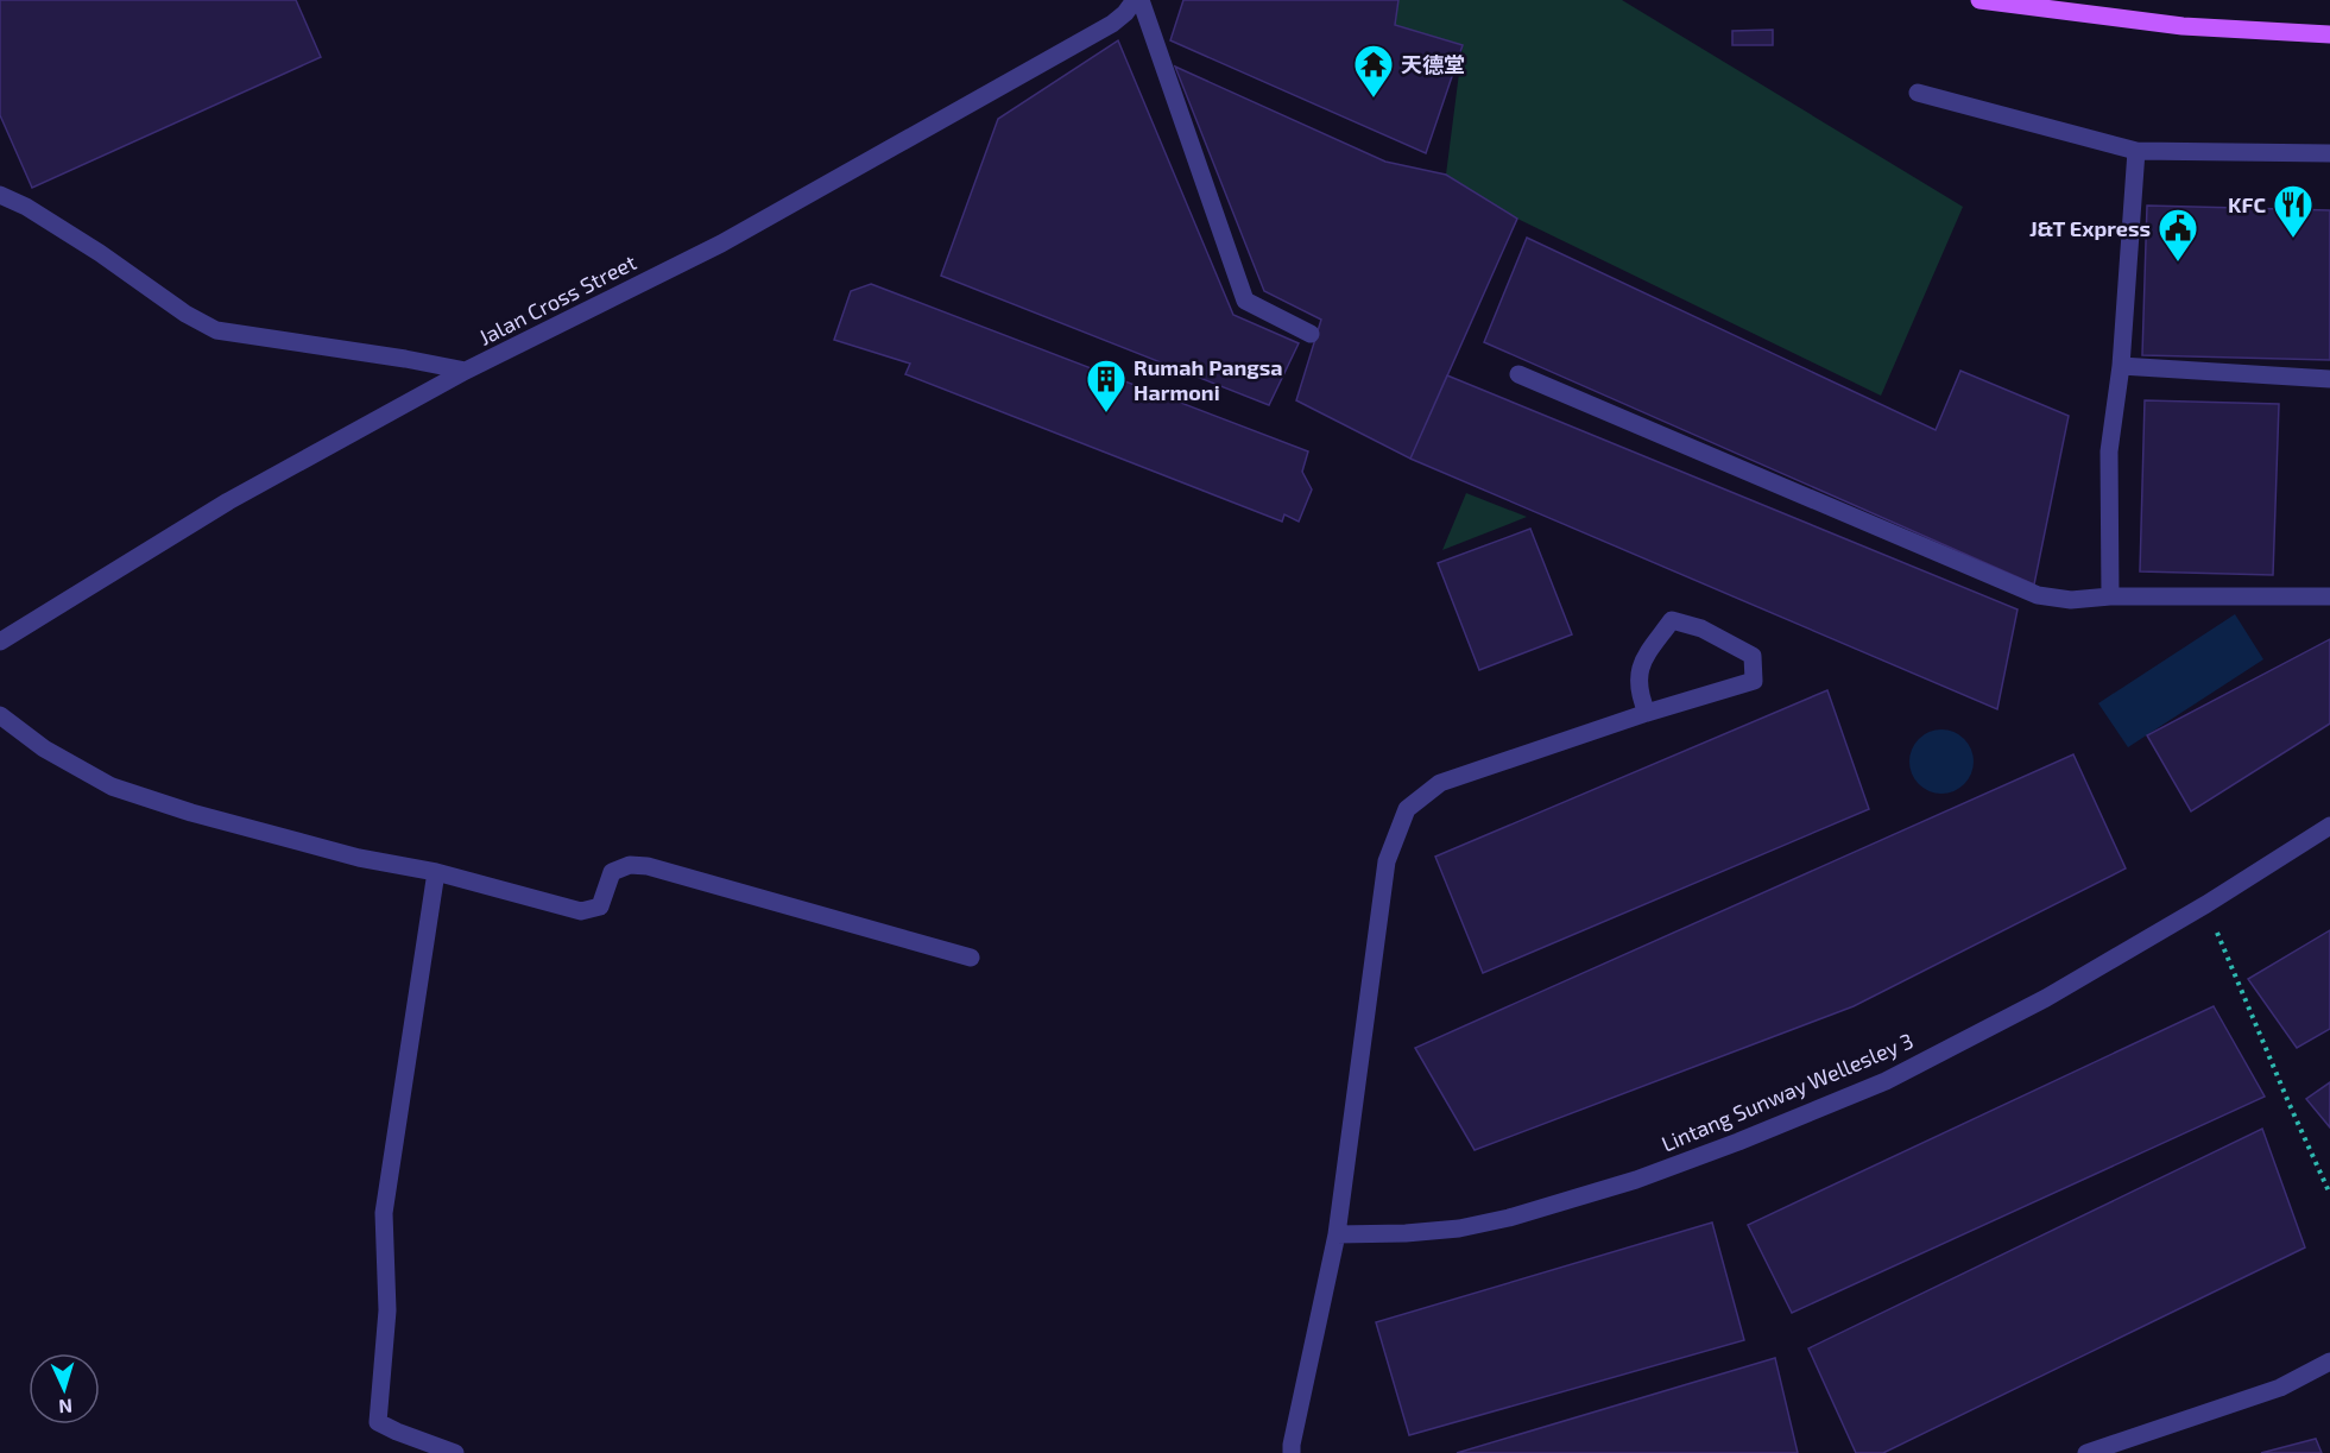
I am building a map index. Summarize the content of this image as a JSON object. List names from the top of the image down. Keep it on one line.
{"streets":{"street":["Jalan Cross Street","Lintang Sunway Wellesley 3"]},"places":{"temple":["天德堂"],"restaurant":["KFC"],"public building":["J&T Express"],"building":["Rumah Pangsa Harmoni"]},"north":"bottom"}
